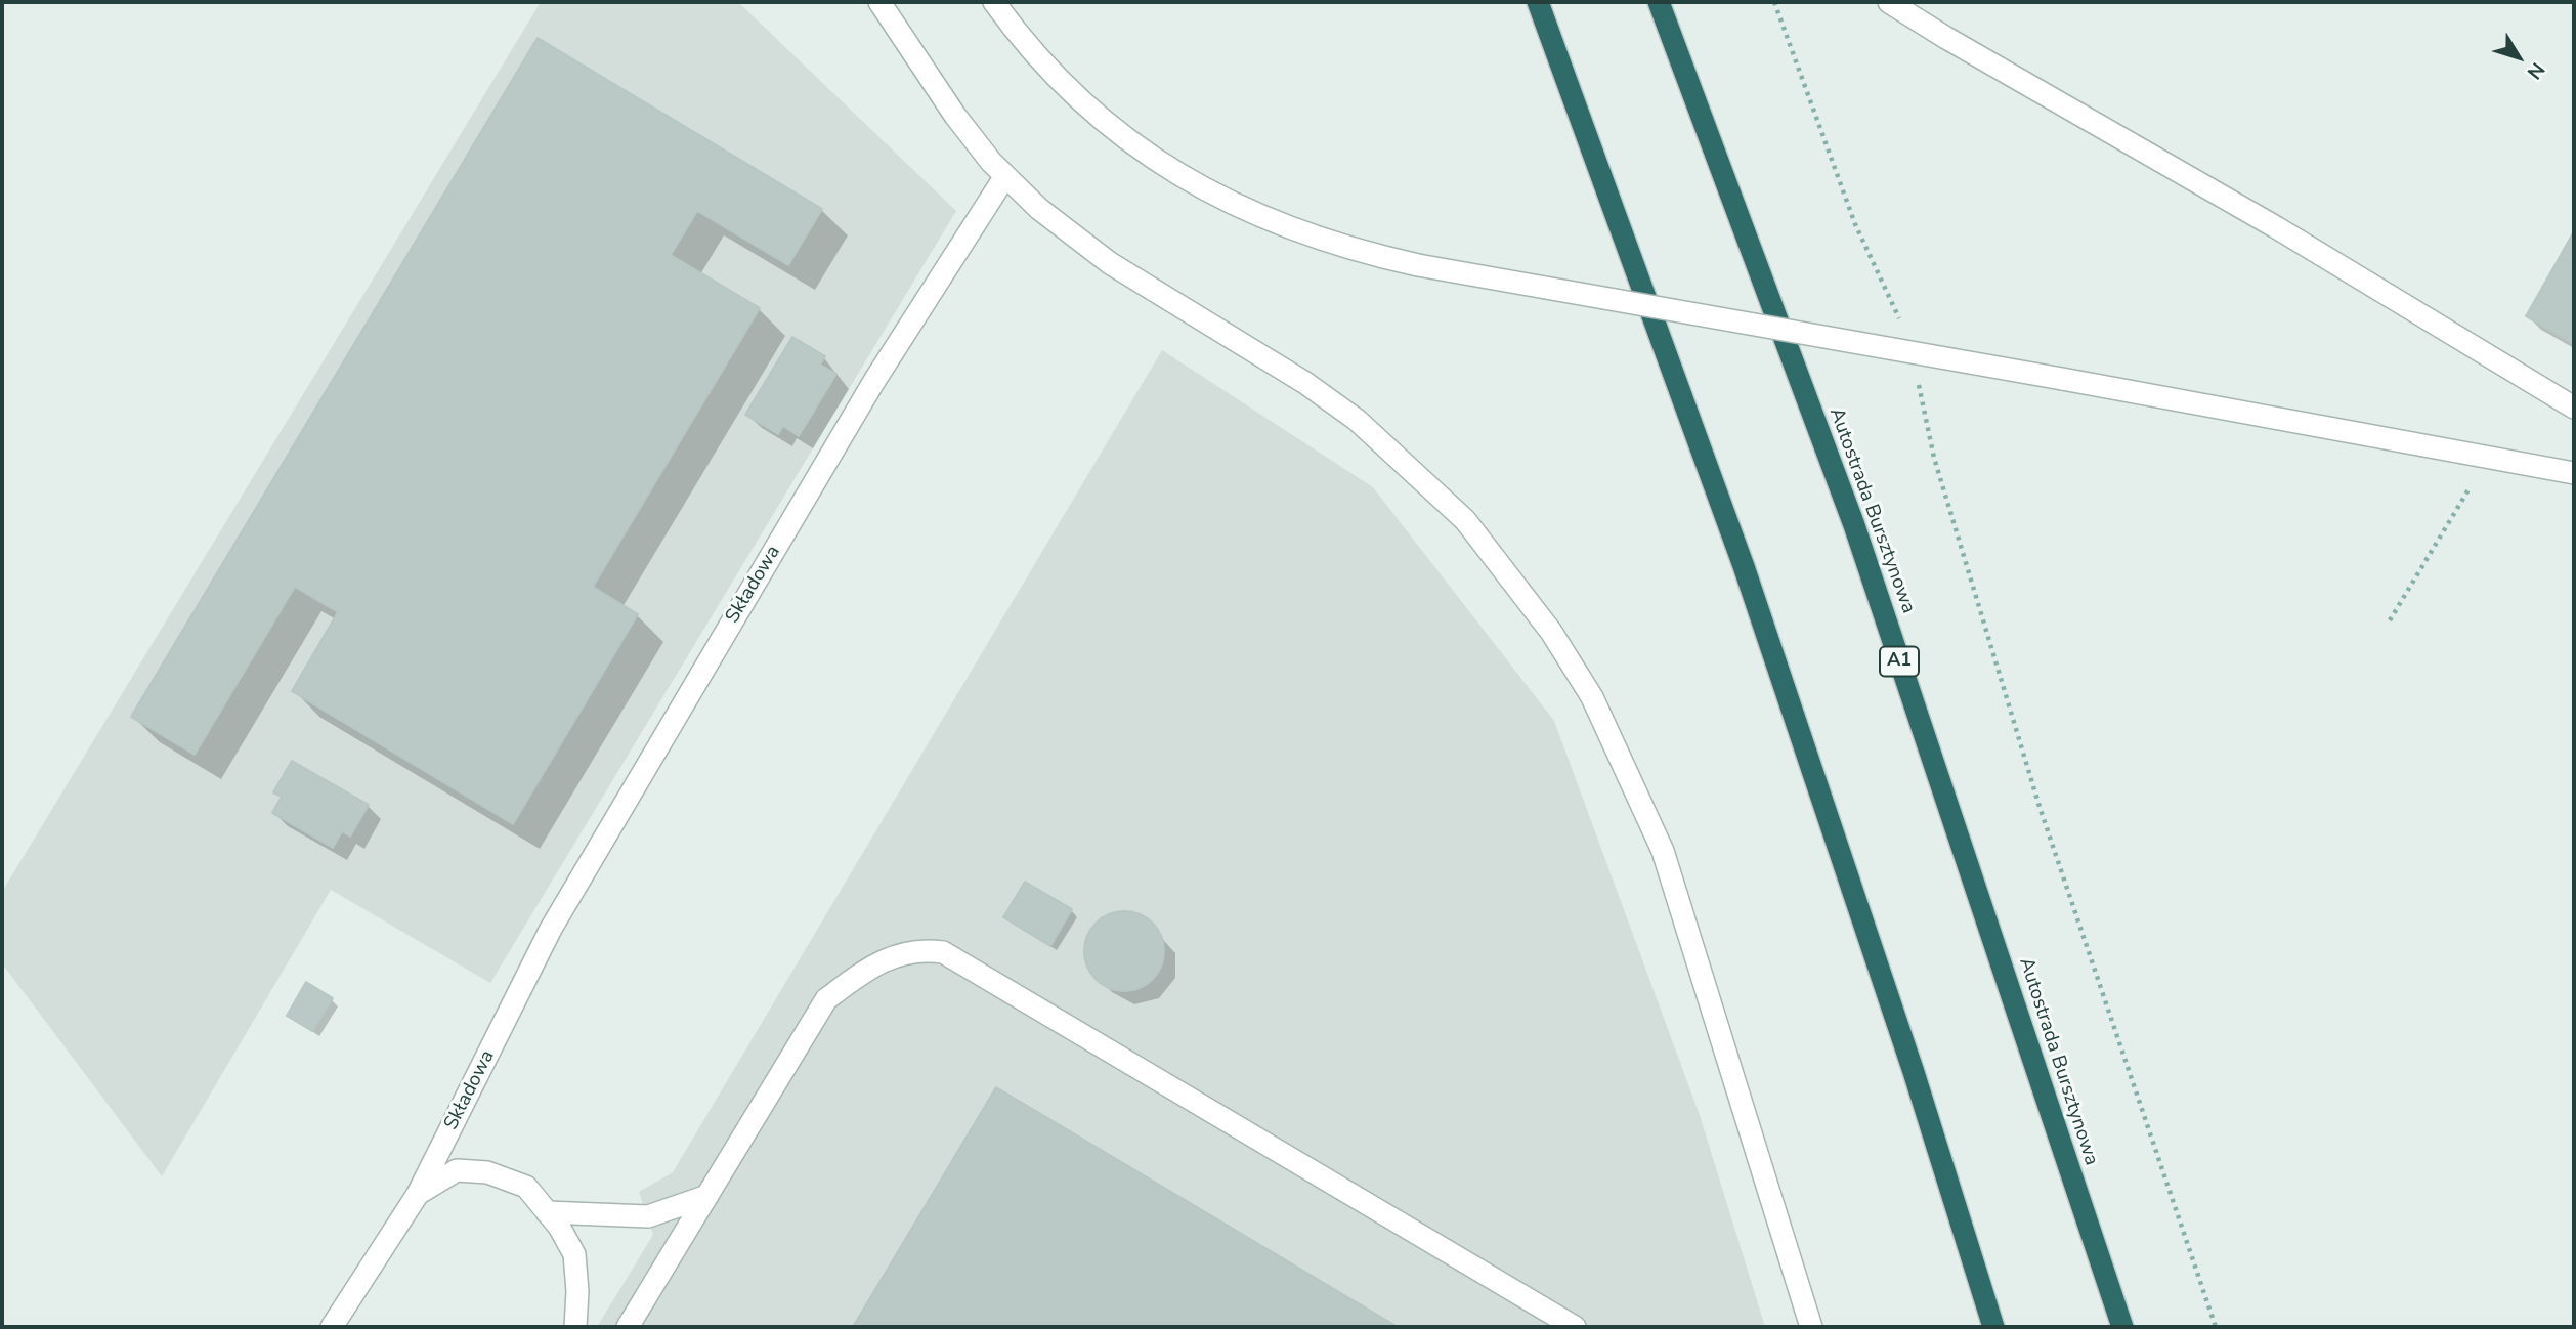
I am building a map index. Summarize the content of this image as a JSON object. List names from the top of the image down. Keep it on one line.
{"streets":{"highway":["Autostrada Bursztynowa","A1"],"street":["Składowa"]},"north":"bottom right"}
